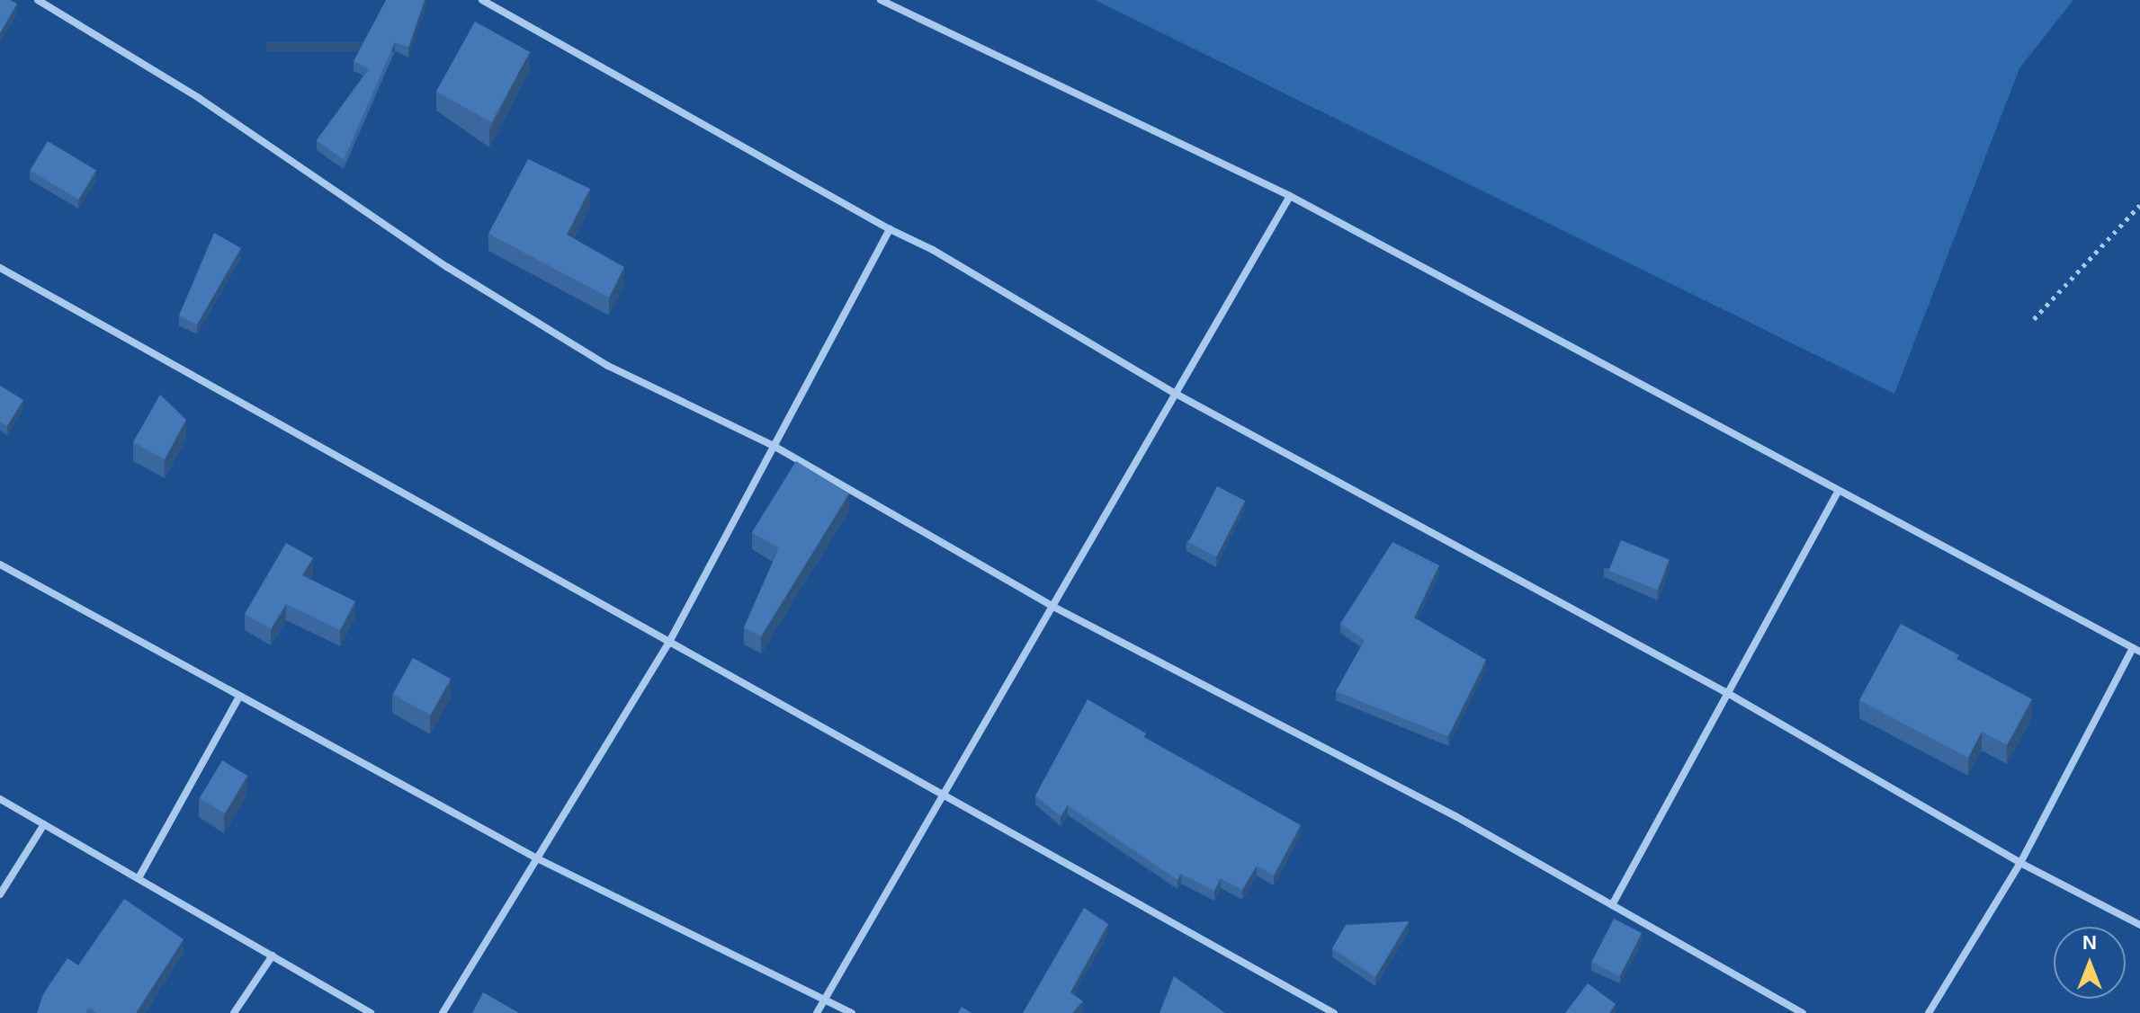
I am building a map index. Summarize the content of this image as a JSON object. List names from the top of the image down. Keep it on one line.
{"north":"top"}
